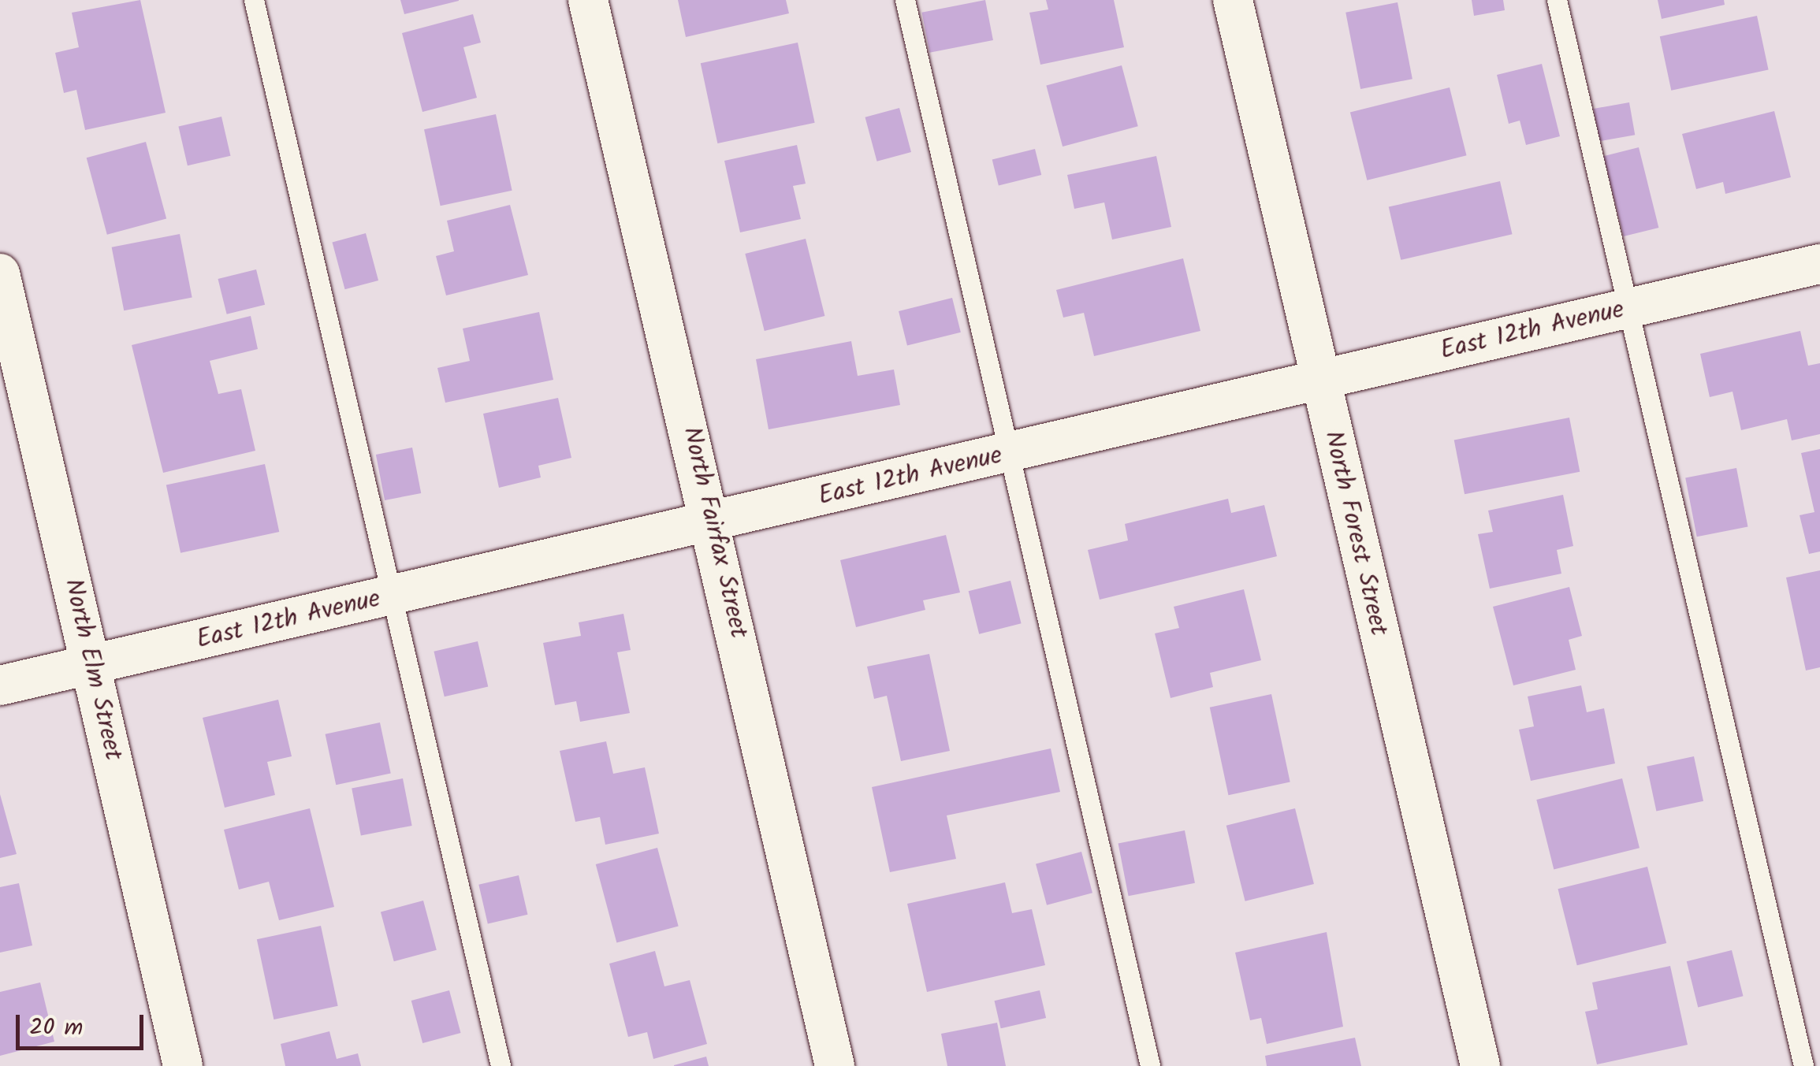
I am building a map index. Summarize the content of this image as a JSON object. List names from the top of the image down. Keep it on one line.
{"streets":{"street":["East 12th Avenue","North Fairfax Street","North Forest Street","North Elm Street"]},"crossings":[["East 12th Avenue","North Fairfax Street"],["East 12th Avenue","North Forest Street"],["East 12th Avenue","North Elm Street"]],"scale_bar":"20 m"}
